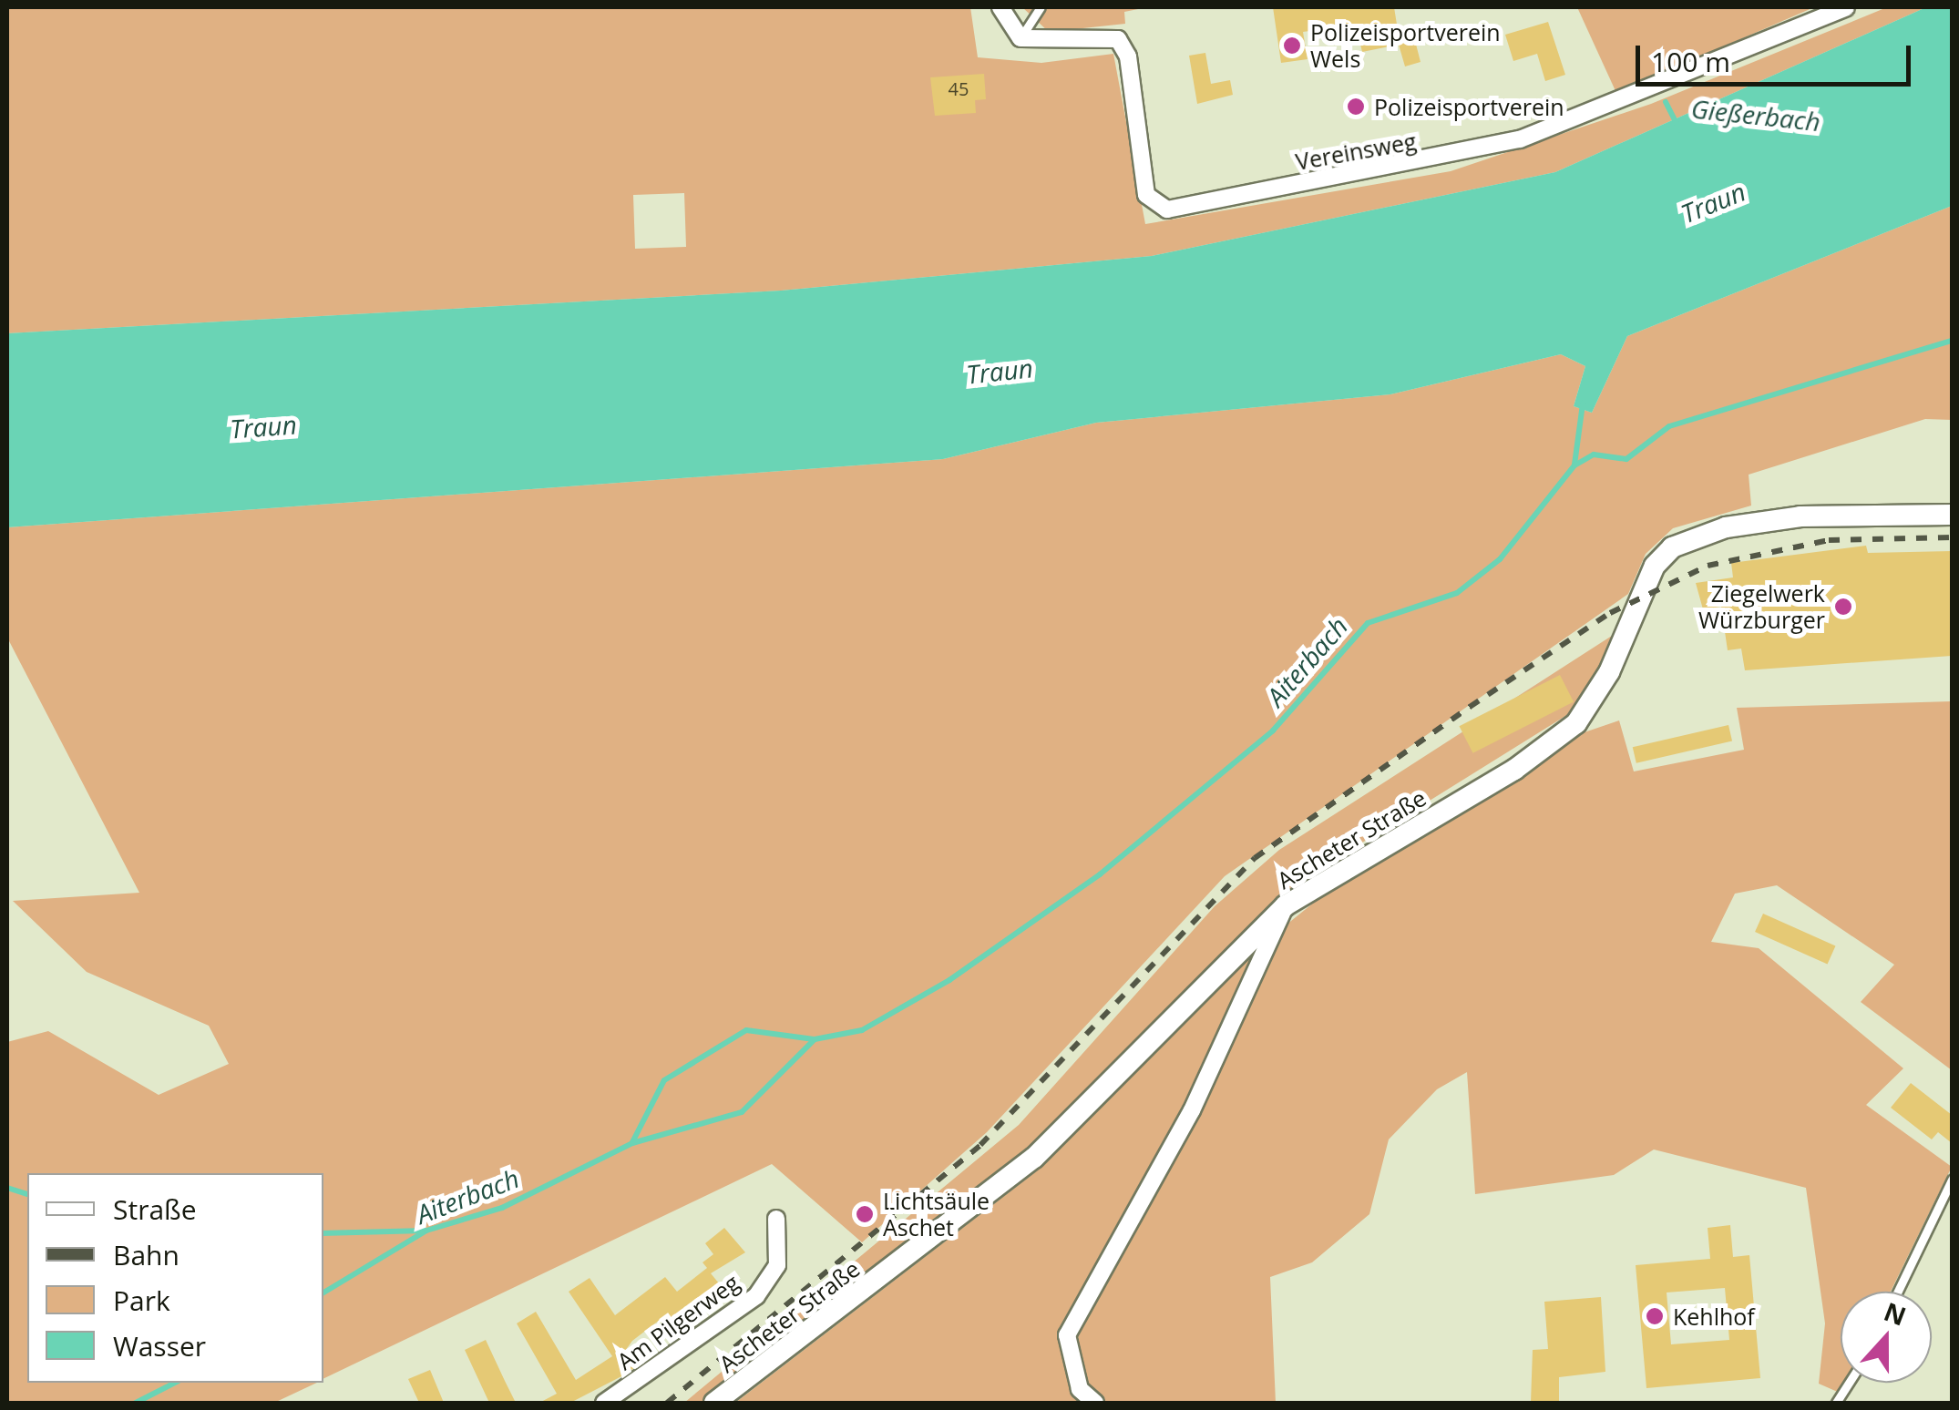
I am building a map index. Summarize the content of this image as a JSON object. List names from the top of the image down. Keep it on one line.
{"streets":{"main road":["Ascheter Straße"],"street":["Vereinsweg","Am Pilgerweg"]},"water":["Gießerbach","Traun","Aiterbach"],"places":["Polizeisportverein Wels","Polizeisportverein","Ziegelwerk Würzburger","Lichtsäule Aschet","Kehlhof"],"house_numbers":["45"],"legend":["Straße","Bahn","Park","Wasser"],"scale_bar":"100 m","north":"top"}
